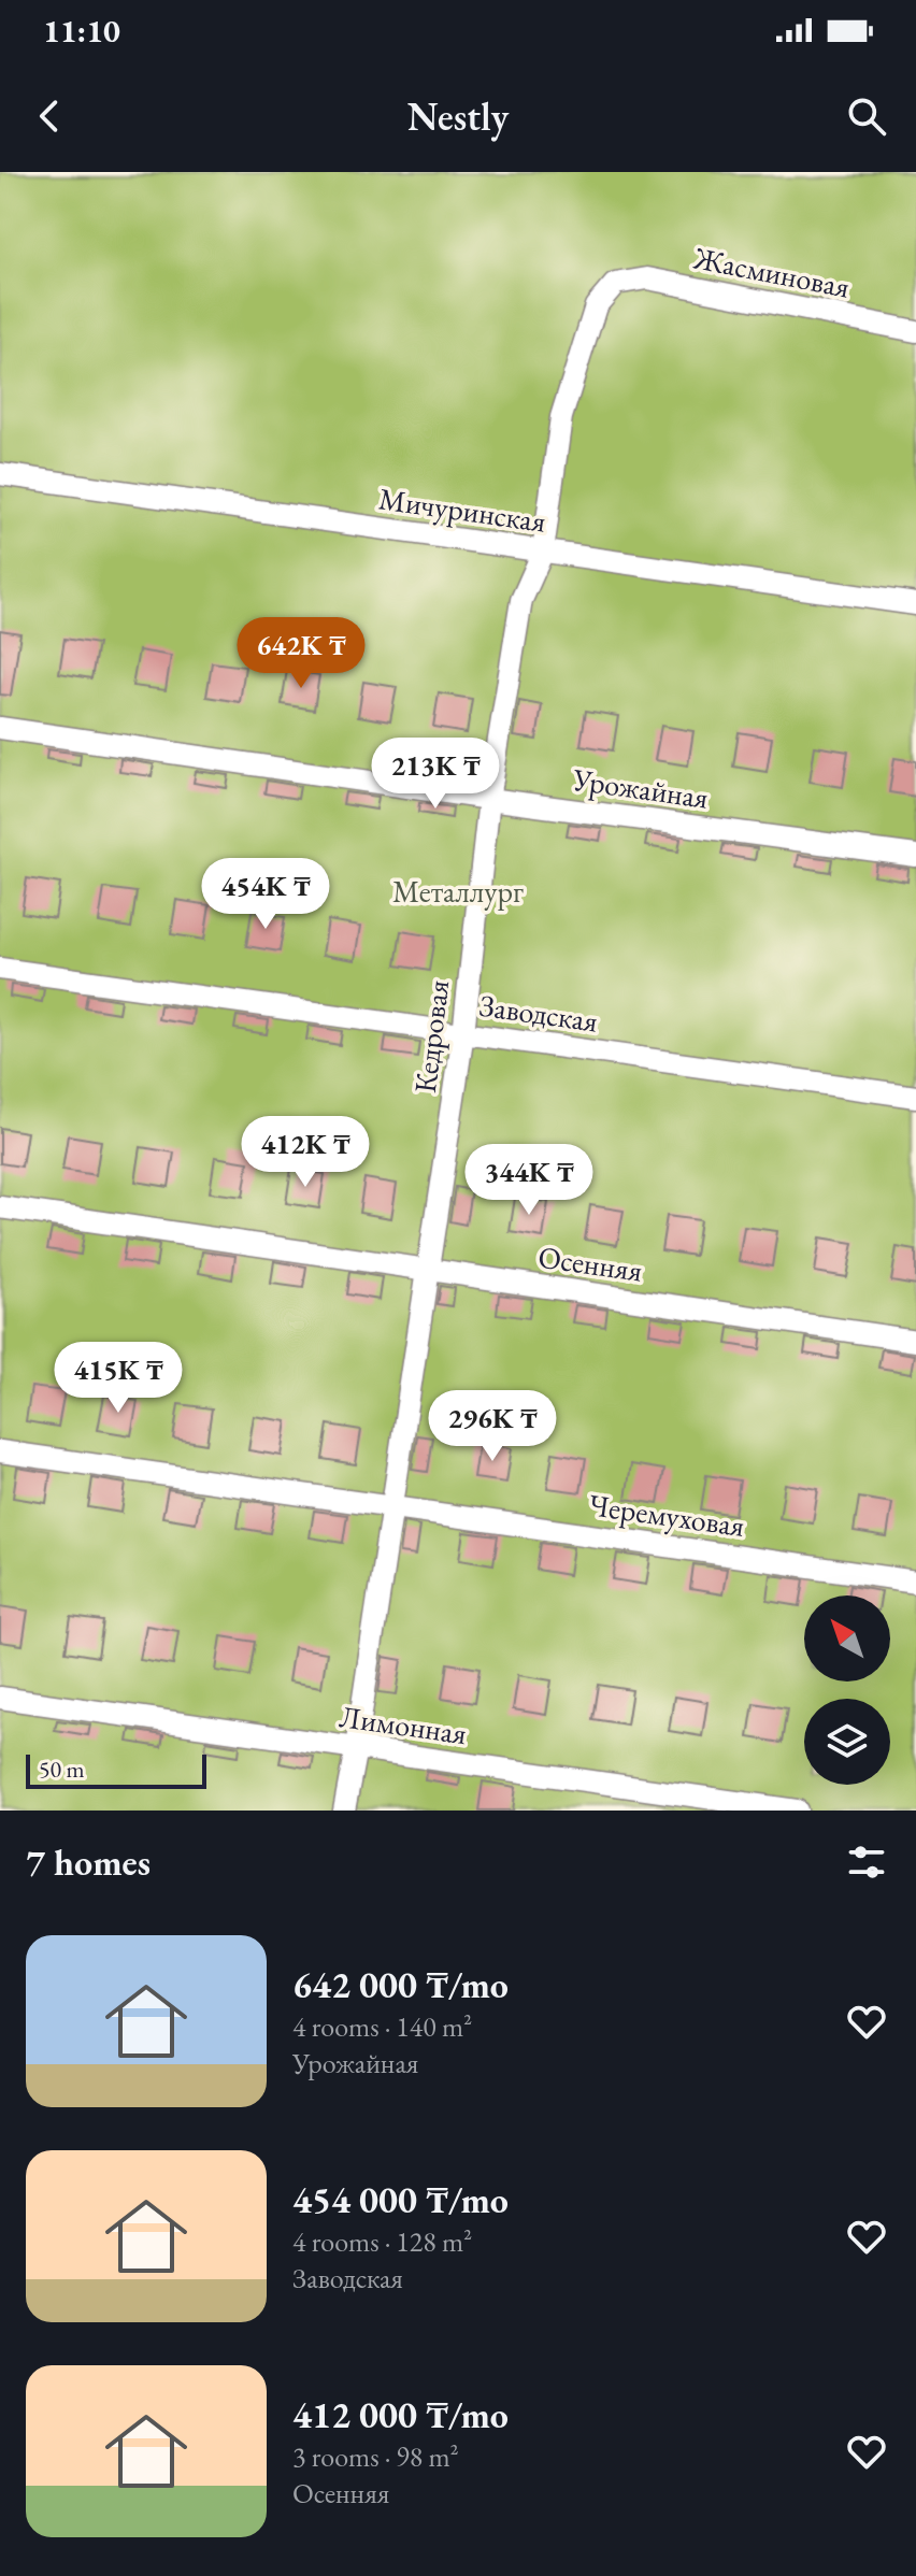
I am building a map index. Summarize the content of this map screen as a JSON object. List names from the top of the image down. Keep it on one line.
{"streets":{"street":["Жасминовая","Мичуринская","Урожайная","Заводская","Кедровая","Осенняя","Черемуховая","Лимонная"]},"crossings":[["Жасминовая","Кедровая"],["Мичуринская","Кедровая"],["Урожайная","Кедровая"],["Заводская","Кедровая"],["Кедровая","Осенняя"],["Кедровая","Черемуховая"],["Кедровая","Лимонная"]],"parks":["Металлург"],"scale_bar":"50 m","north":"top left","page":{"status":"11:10","header":"Nestly","price":["642K ₸","213K ₸","454K ₸","412K ₸","344K ₸","415K ₸","296K ₸"],"scale":"50 m","heading":"7 homes","list":[{"name":"642 000 ₸/mo","note":"4 rooms · 140 m² · Урожайная"},{"name":"454 000 ₸/mo","note":"4 rooms · 128 m² · Заводская"},{"name":"412 000 ₸/mo","note":"3 rooms · 98 m² · Осенняя"}]}}
